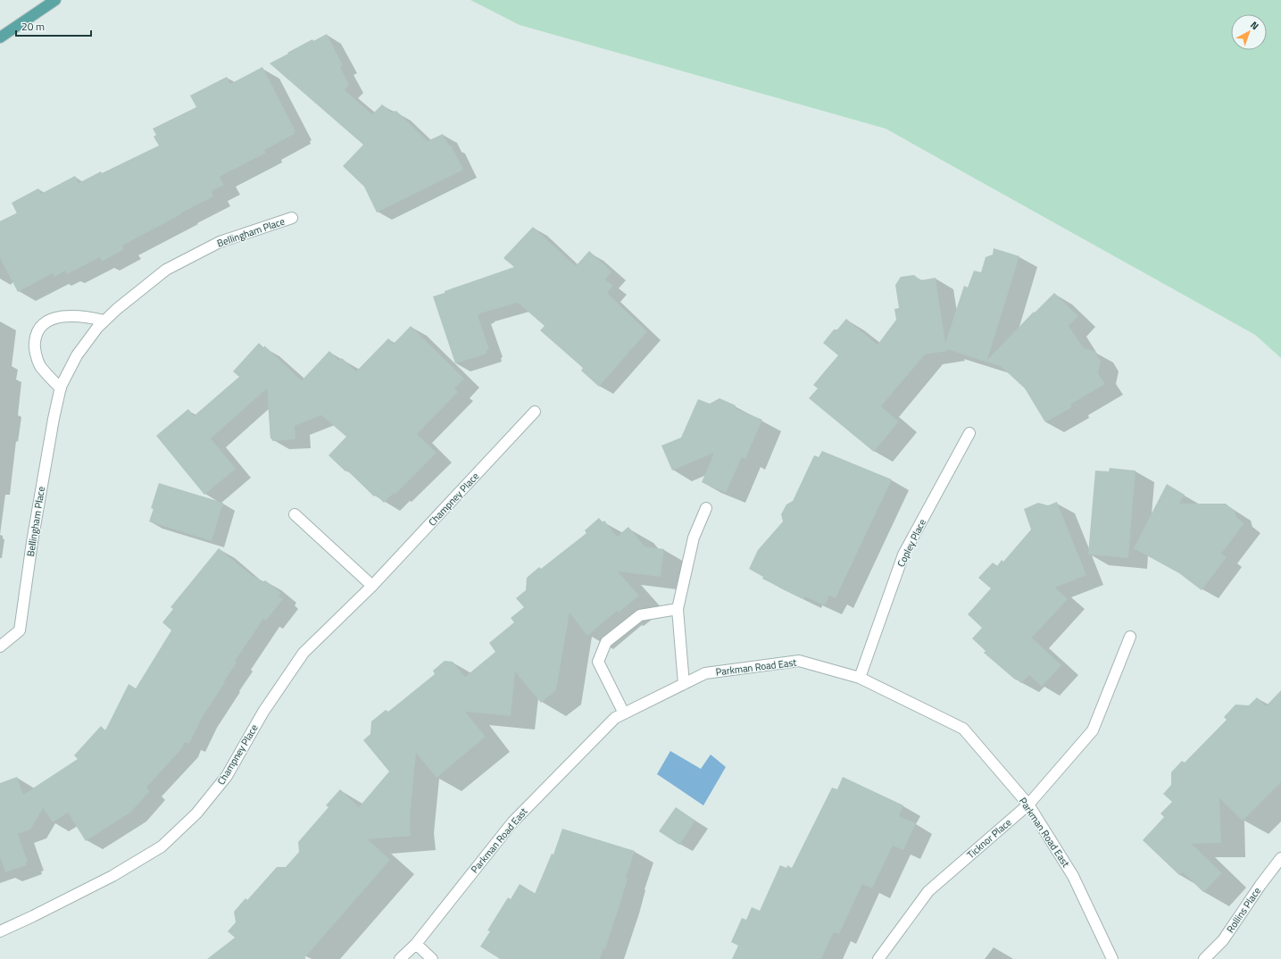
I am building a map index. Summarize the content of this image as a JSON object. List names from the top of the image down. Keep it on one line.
{"streets":{"street":["Bellingham Place","Champney Place","Copley Place","Parkman Road East","Ticknor Place","Rollins Place"]},"crossings":[["Copley Place","Parkman Road East"],["Parkman Road East","Ticknor Place"]],"scale_bar":"20 m","north":"top right"}
